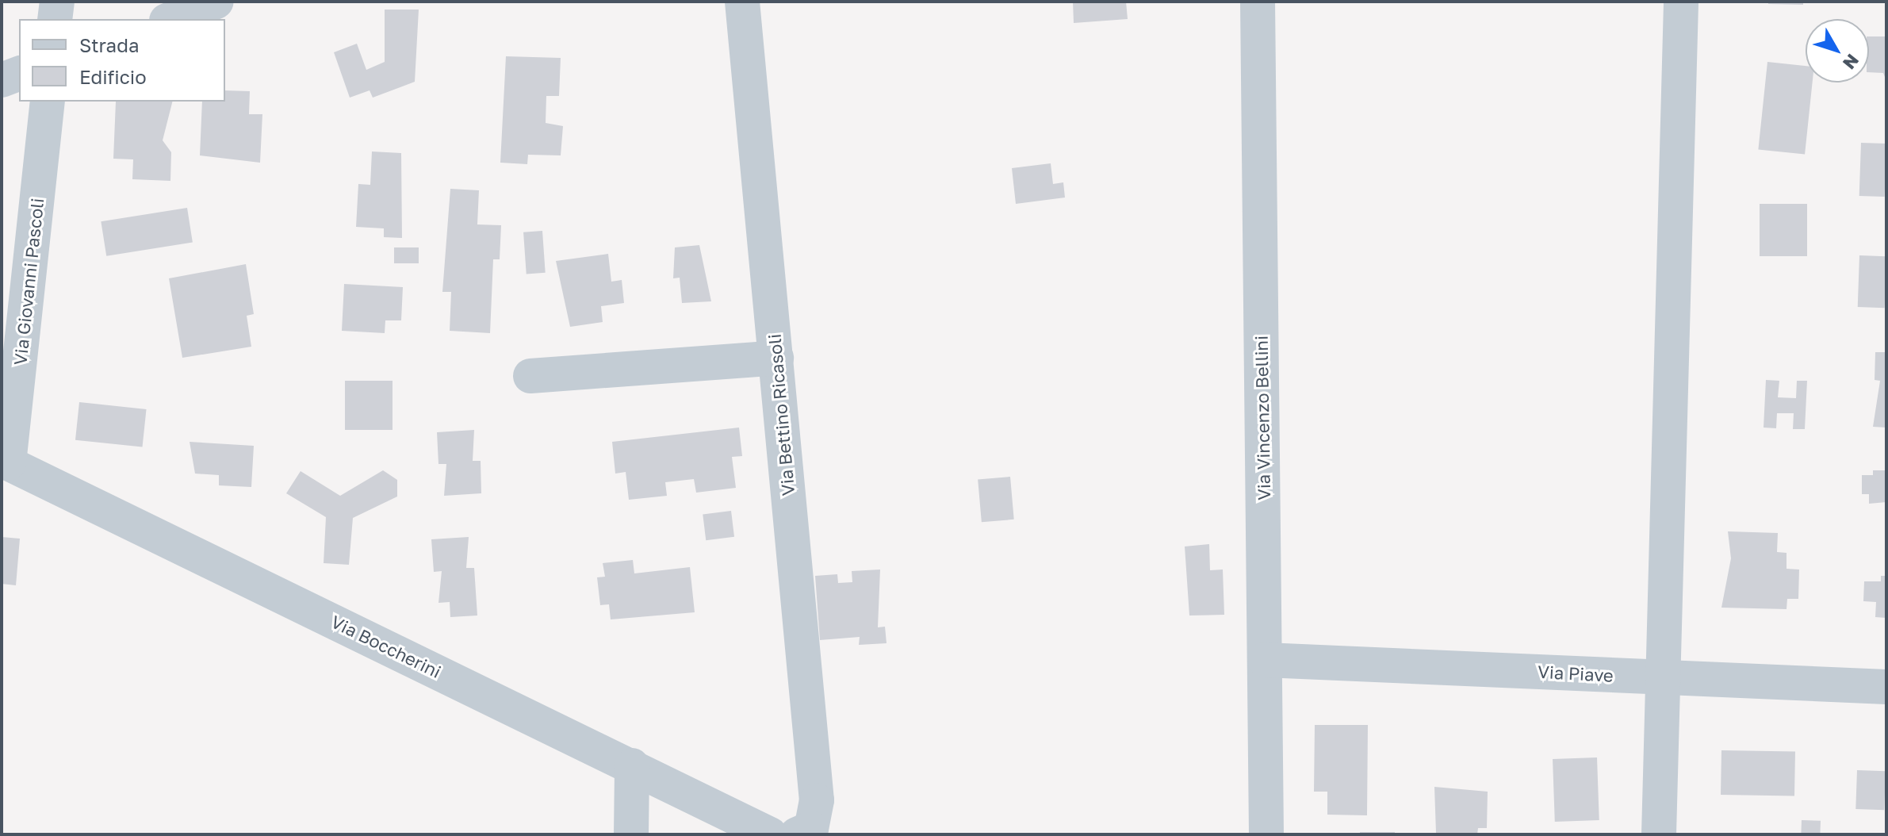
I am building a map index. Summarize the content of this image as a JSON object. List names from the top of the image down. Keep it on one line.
{"streets":{"street":["Via Giovanni Pascoli","Via Bettino Ricasoli","Via Vincenzo Bellini","Via Boccherini","Via Piave"]},"crossings":[["Via Giovanni Pascoli","Via Boccherini"],["Via Vincenzo Bellini","Via Piave"]],"legend":["Strada","Edificio"],"north":"bottom right"}
